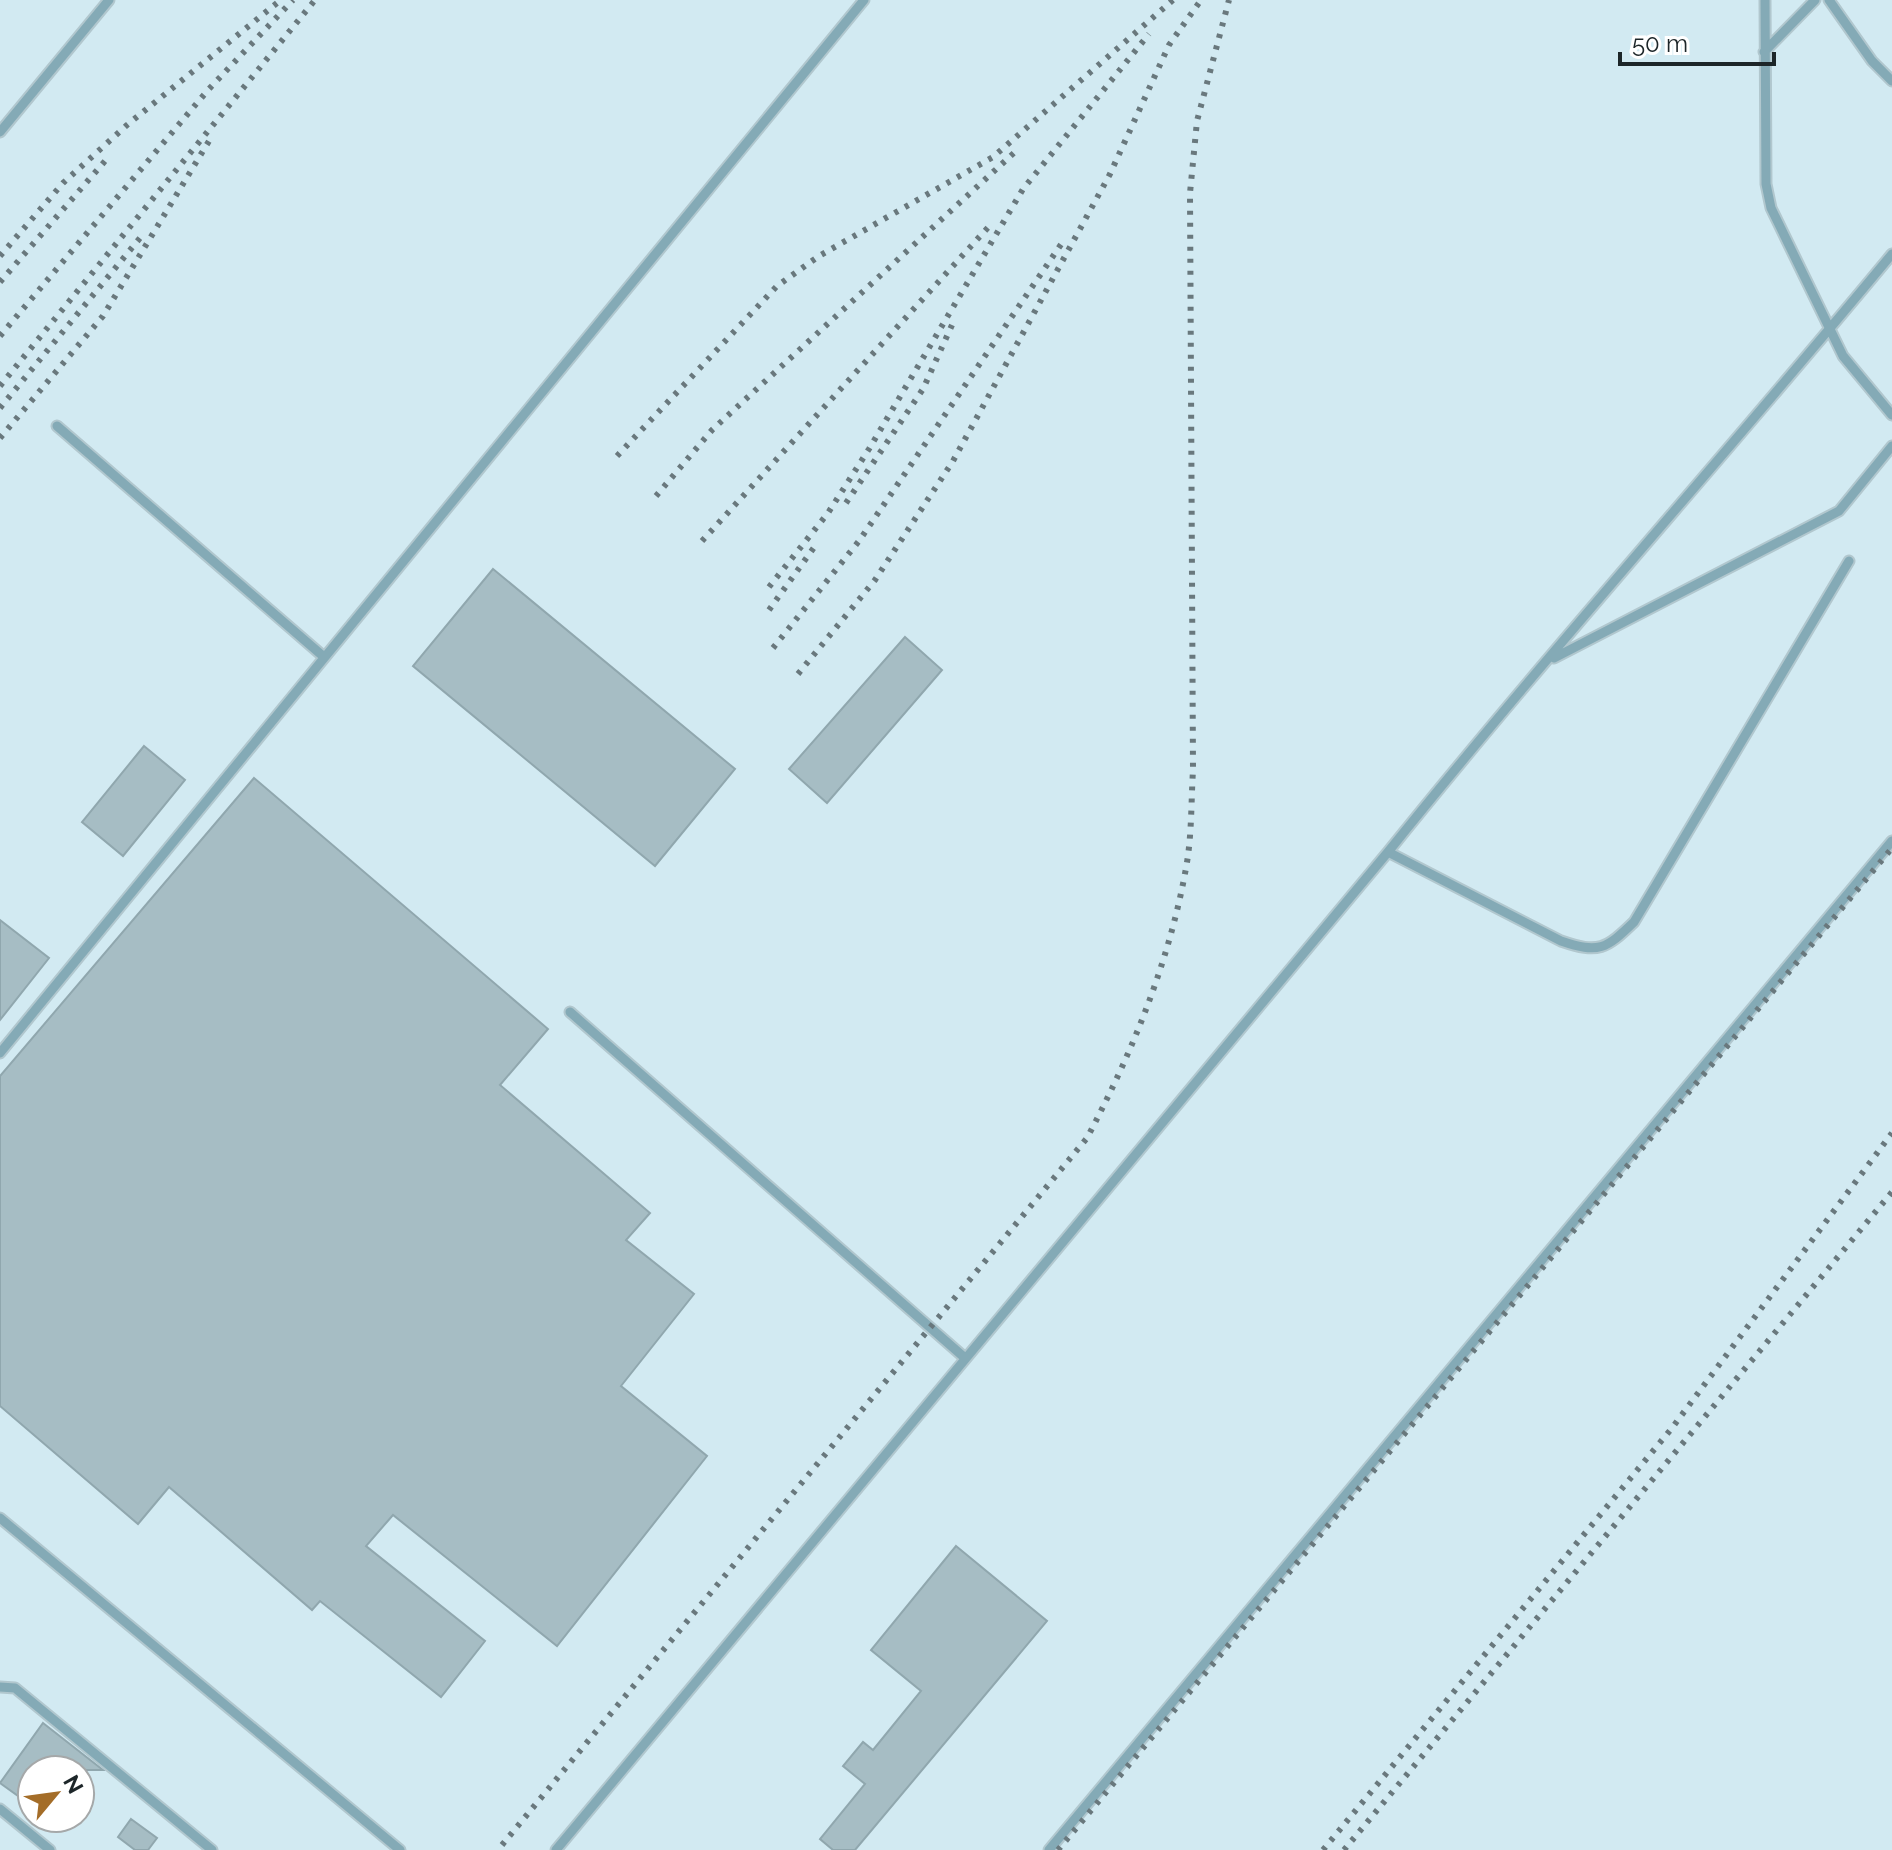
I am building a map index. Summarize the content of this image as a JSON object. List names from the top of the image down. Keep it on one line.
{"scale_bar":"50 m","north":"top right"}
